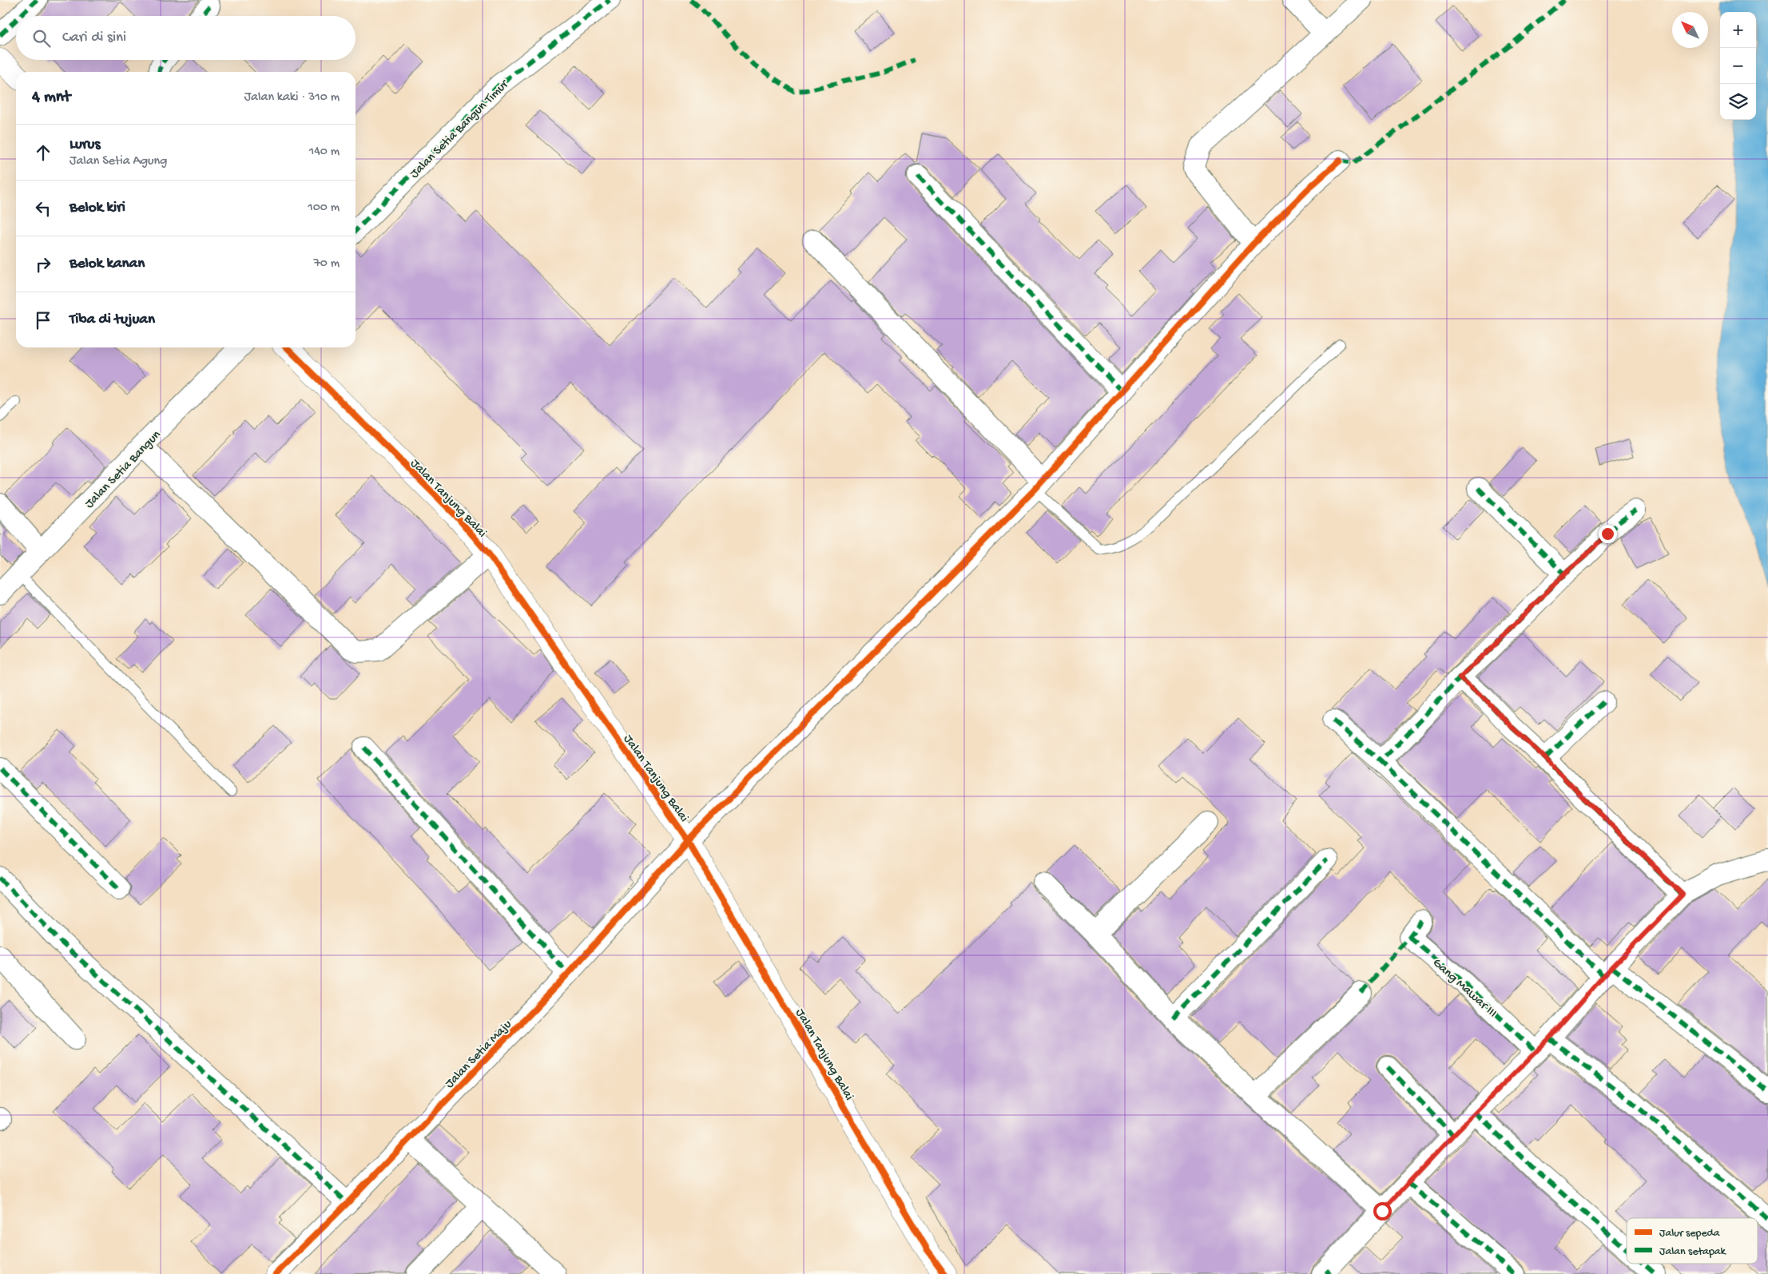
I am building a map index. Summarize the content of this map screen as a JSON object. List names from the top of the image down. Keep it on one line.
{"streets":{"street":["Jalan Setia Bangun Timur","Jalan Setia Bangun","Jalan Tanjung Balai","Gang Mawar III","Jalan Setia Maju"]},"crossings":[["Jalan Tanjung Balai","Jalan Setia Maju"]],"legend":["Jalur sepeda","Jalan setapak"],"north":"top left","page":{"map_buttons":["+","−"],"search":"Cari di sini","heading":["4 mnt","Jalan kaki · 310 m"],"list":[["Lurus","Jalan Setia Agung","140 m"],["Belok kiri","100 m"],["Belok kanan","70 m"],"Tiba di tujuan"]}}
